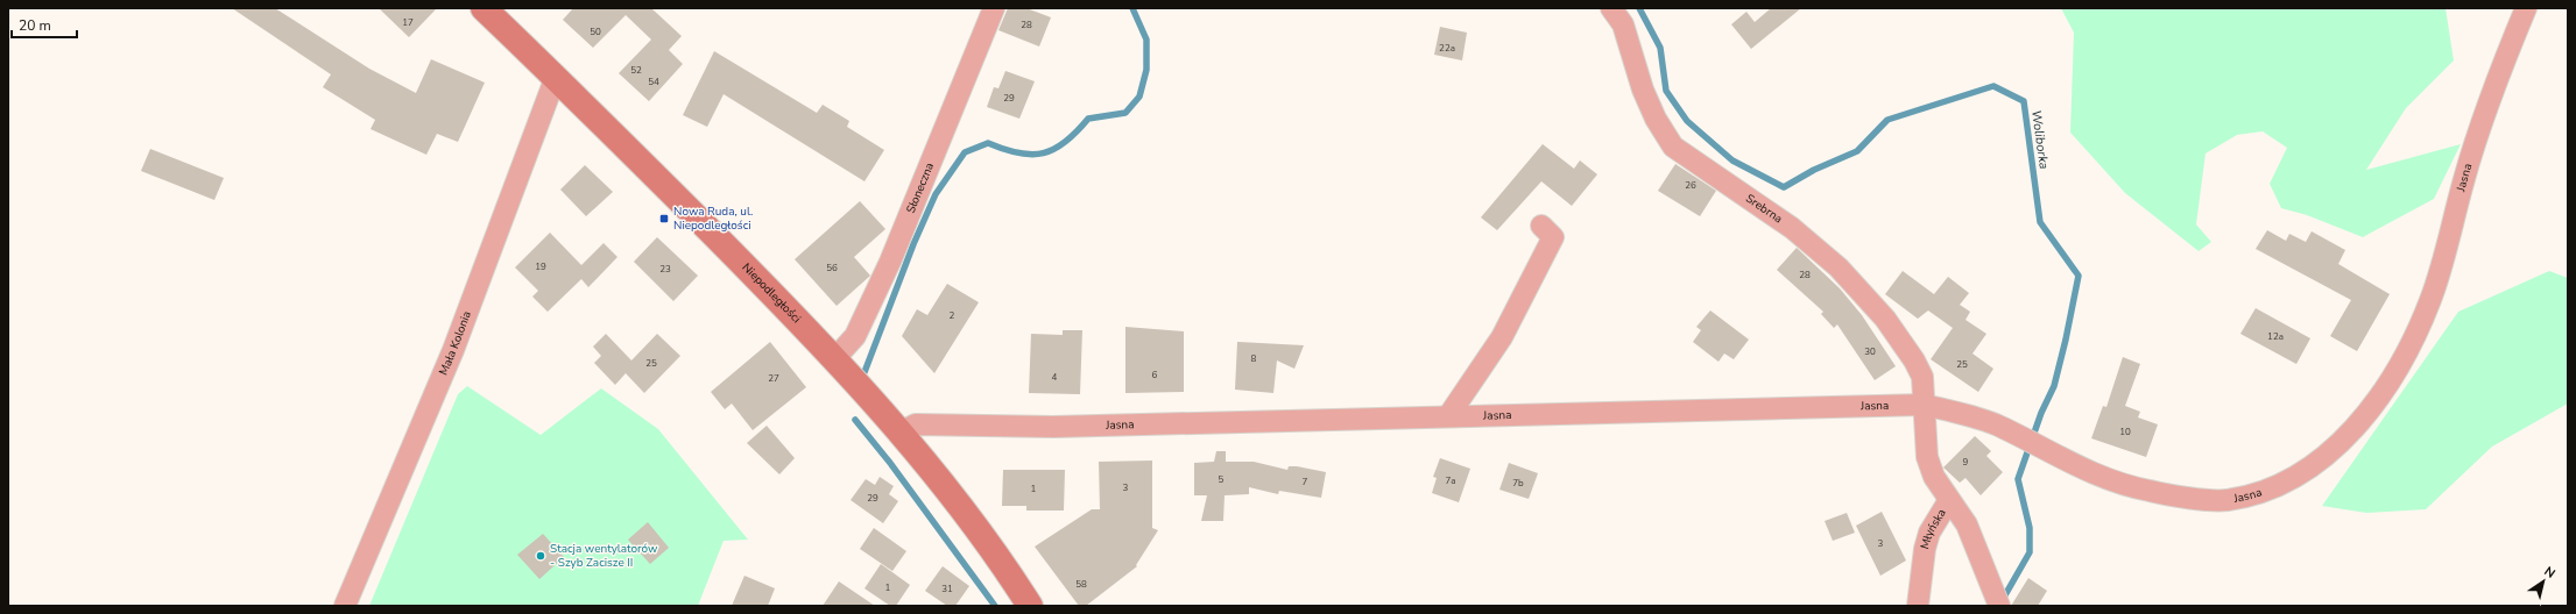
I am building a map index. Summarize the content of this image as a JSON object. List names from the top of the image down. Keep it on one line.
{"streets":{"street":["Jasna","Słoneczna","Srebrna","Niepodległości","Mała Kolonia","Młyńska"]},"crossings":[["Jasna","Srebrna"],["Jasna","Niepodległości"],["Jasna","Młyńska"],["Słoneczna","Niepodległości"],["Srebrna","Młyńska"],["Niepodległości","Mała Kolonia"]],"water":["Woliborka"],"places":{"transit":["Nowa Ruda, ul. Niepodległości"],"other":["Stacja wentylatorów - Szyb Zacisze II"]},"house_numbers":["17","28","50","22a","52","54","29","26","19","56","23","28","2","12a","30","8","25","25","6","4","27","10","9","5","7a","7","7b","3","1","29","3","58","1","31"],"scale_bar":"20 m","north":"top right"}
